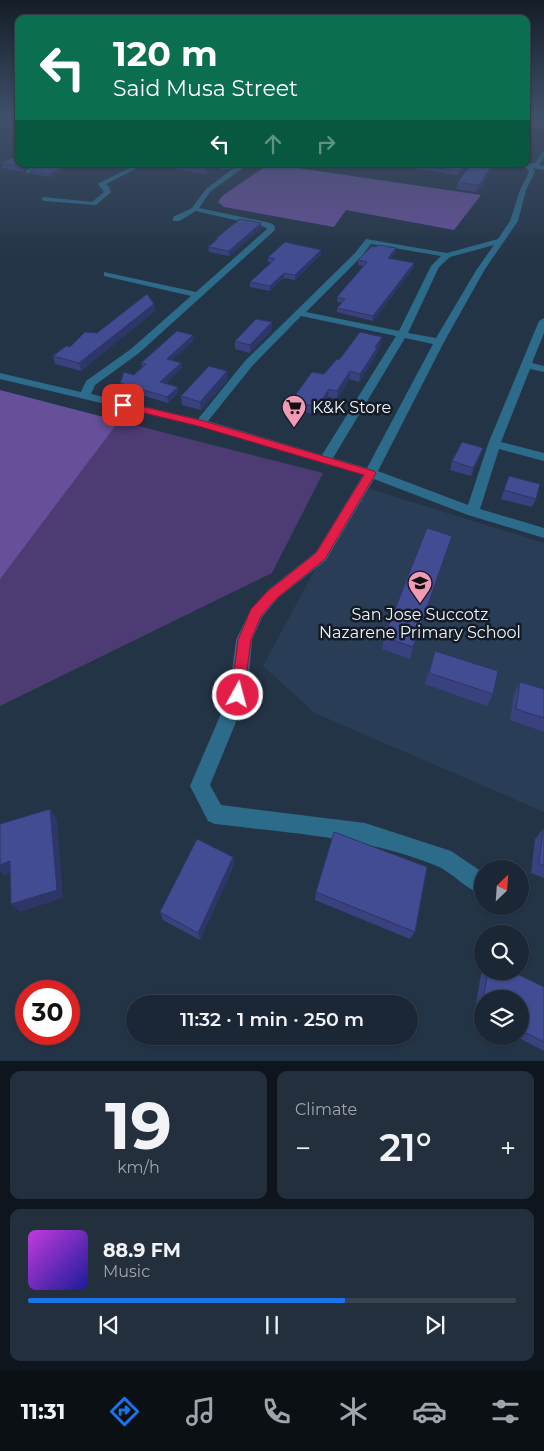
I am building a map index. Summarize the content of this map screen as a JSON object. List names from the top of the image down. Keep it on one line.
{"places":{"supermarket":["K&K Store"],"school or university":["San Jose Succotz Nazarene Primary School"]},"north":"top right","page":{"turn":["120 m","Said Musa Street"],"limit":"30","trip":"11:32 · 1 min · 250 m","tile":[["19","km/h"],"Climate"],"heat":["−","21°","+"],"song":["88.9 FM","Music"],"tabs":"11:31"}}
